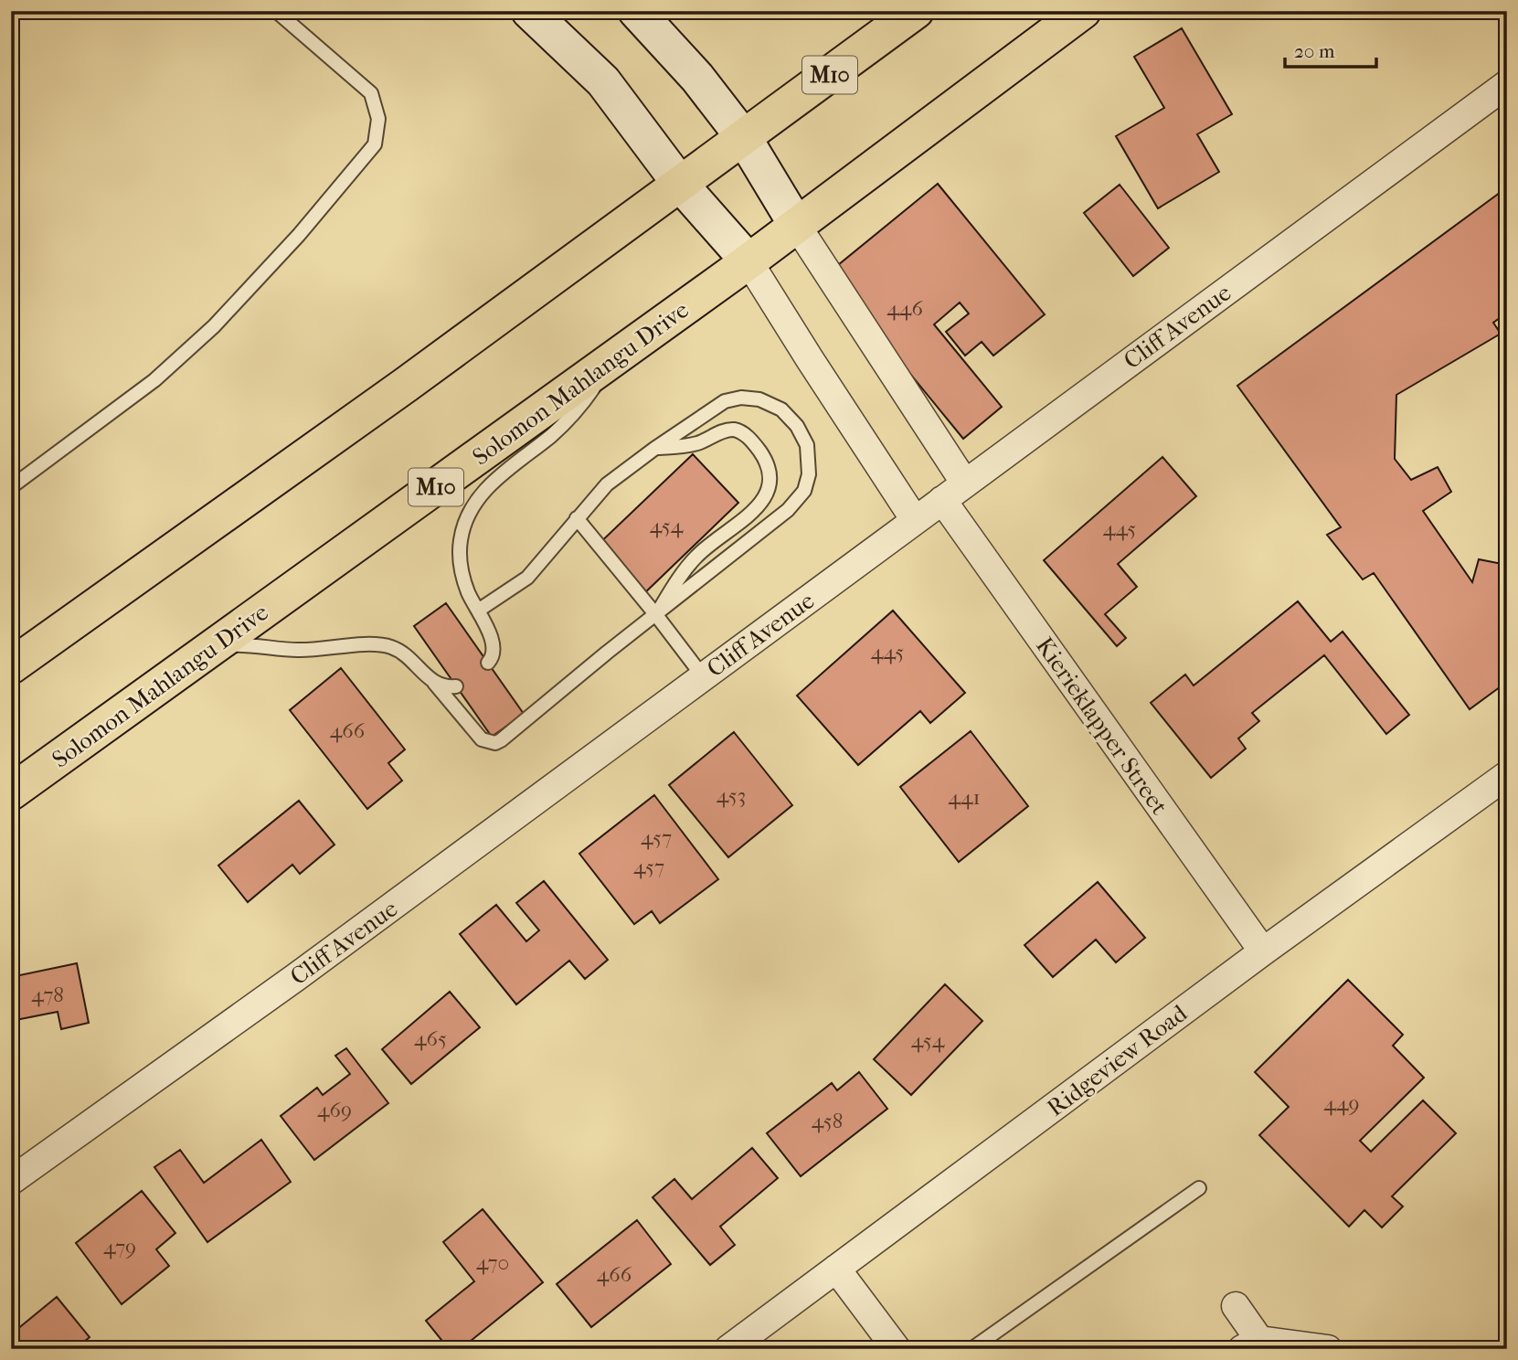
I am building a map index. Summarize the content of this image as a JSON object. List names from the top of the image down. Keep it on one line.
{"streets":{"main road":["M10","Solomon Mahlangu Drive"],"street":["Cliff Avenue","Kierieklapper Street","Ridgeview Road"]},"crossings":[["Cliff Avenue","Kierieklapper Street"],["Kierieklapper Street","Ridgeview Road"]],"house_numbers":["446","454","445","445","466","453","441","457","457","478","465","454","449","469","458","479","470","466"],"scale_bar":"20 m"}
